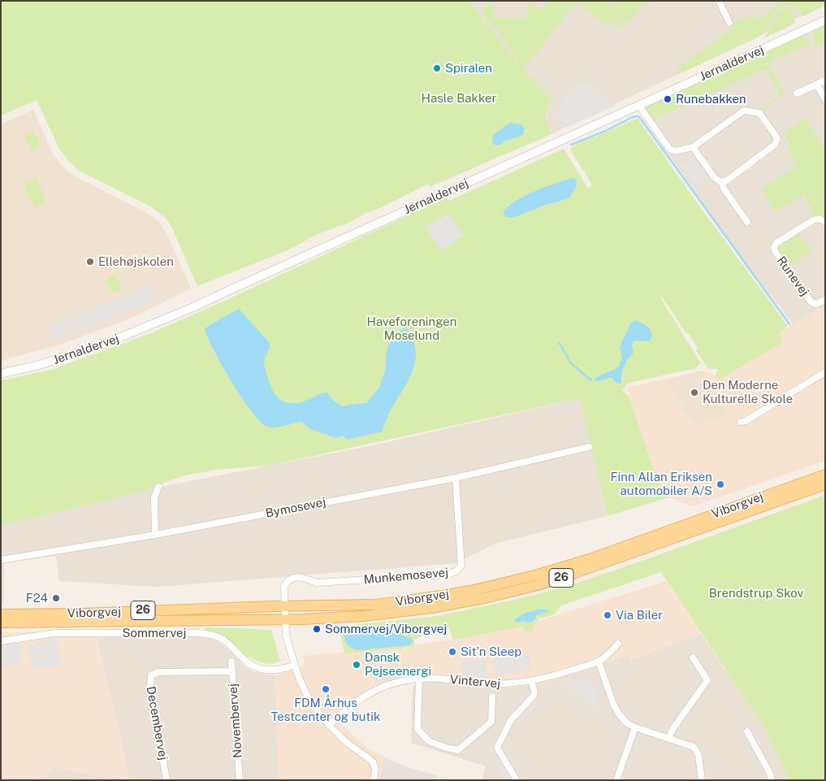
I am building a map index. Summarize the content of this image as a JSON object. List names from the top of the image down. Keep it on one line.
{"streets":{"main road":["Viborgvej","26"],"street":["Jernaldervej","Runevej","Bymosevej","Munkemosevej","Sommervej","Vintervej","Novembervej","Decembervej"]},"crossings":[["Viborgvej","Munkemosevej"],["Bymosevej","Munkemosevej"],["Novembervej","Decembervej"]],"parks":["Hasle Bakker","Haveforeningen Moselund","Brendstrup Skov"],"places":["Spiralen","Runebakken","Ellehøjskolen","Den Moderne Kulturelle Skole","Finn Allan Eriksen automobiler A/S","F24","Via Biler","Sommervej/Viborgvej","Sit’n Sleep","Dansk Pejseenergi","FDM Århus Testcenter og butik"]}
